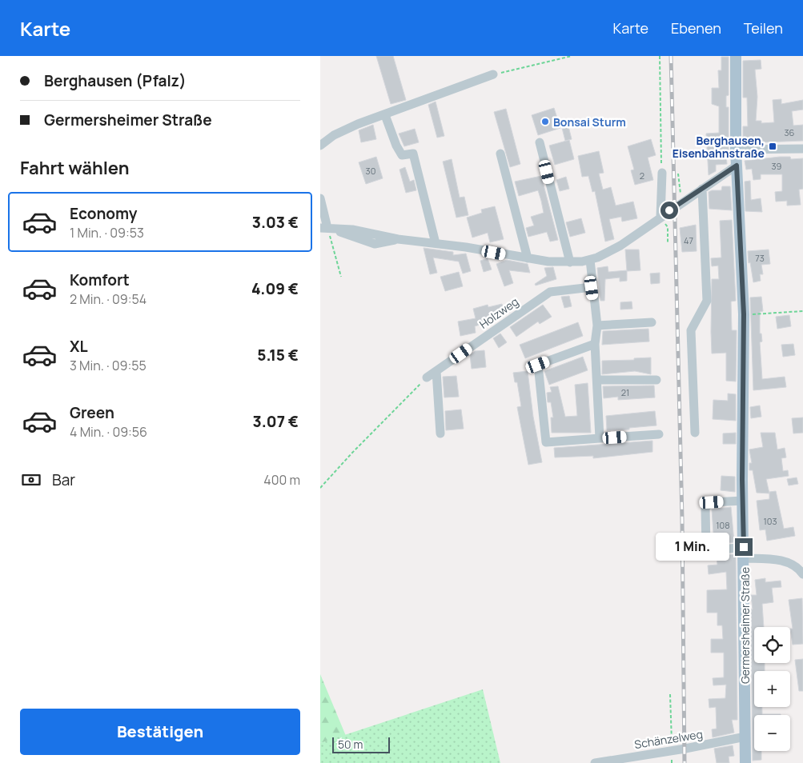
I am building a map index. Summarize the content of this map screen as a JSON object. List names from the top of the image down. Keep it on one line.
{"streets":{"main road":["Germersheimer Straße"],"street":["Holzweg","Schänzelweg"]},"crossings":[["Germersheimer Straße","Schänzelweg"]],"places":{"other":["Bonsai Sturm"],"transit":["Berghausen, Eisenbahnstraße"]},"house_numbers":["36","39","30","2","47","73","21","103","108"],"scale_bar":"50 m","page":{"header":"Karte","nav":["Karte","Ebenen","Teilen"],"banner":["Berghausen (Pfalz)","Germersheimer Straße"],"heading":"Fahrt wählen","list":[{"name":"Economy","note":"1 Min. · 09:53","value":"3.03 €"},{"name":"Komfort","note":"2 Min. · 09:54","value":"4.09 €"},{"name":"XL","note":"3 Min. · 09:55","value":"5.15 €"},{"name":"Green","note":"4 Min. · 09:56","value":"3.07 €"}],"pay":["Bar","400 m"],"bubble":"1 Min.","map_buttons":["+","−"],"buttons":"Bestätigen","scale":"50 m"}}
